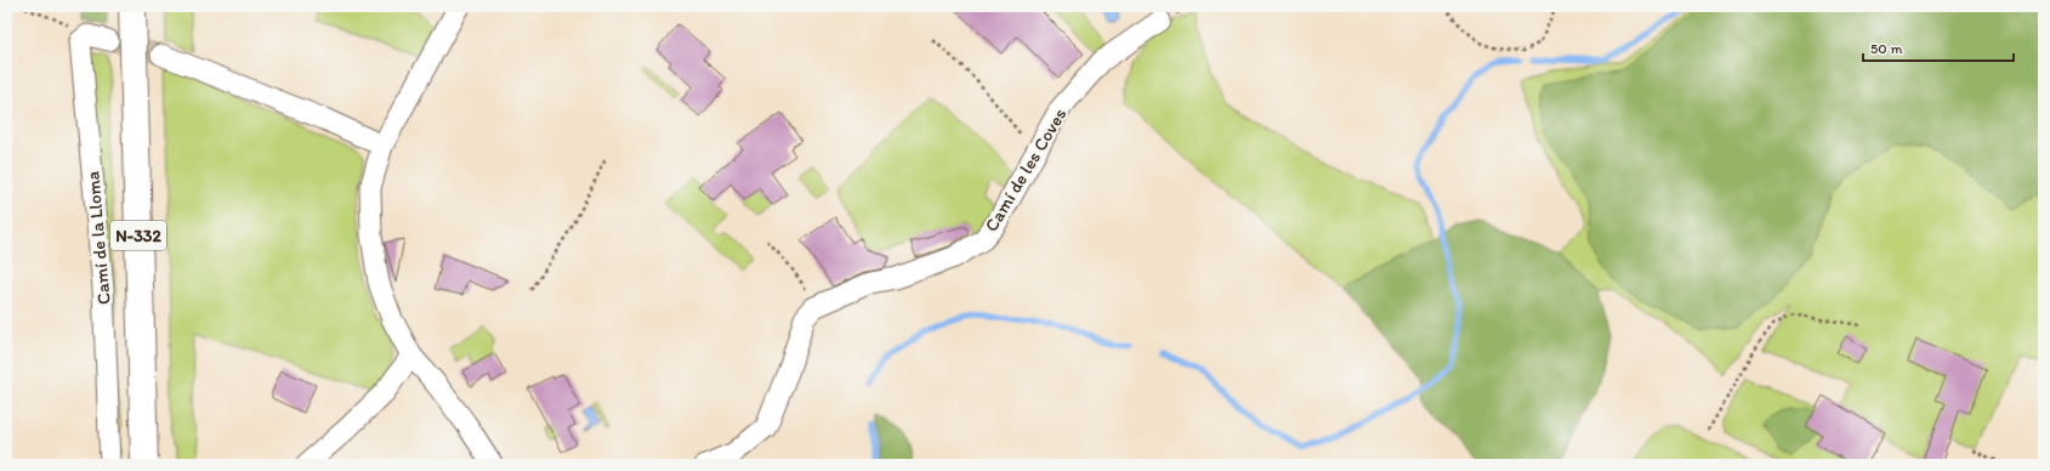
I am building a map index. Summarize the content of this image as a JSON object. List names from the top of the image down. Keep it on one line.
{"streets":{"highway":["N-332"],"street":["Camí de les Coves","Camí de la Lloma"]},"scale_bar":"50 m"}
